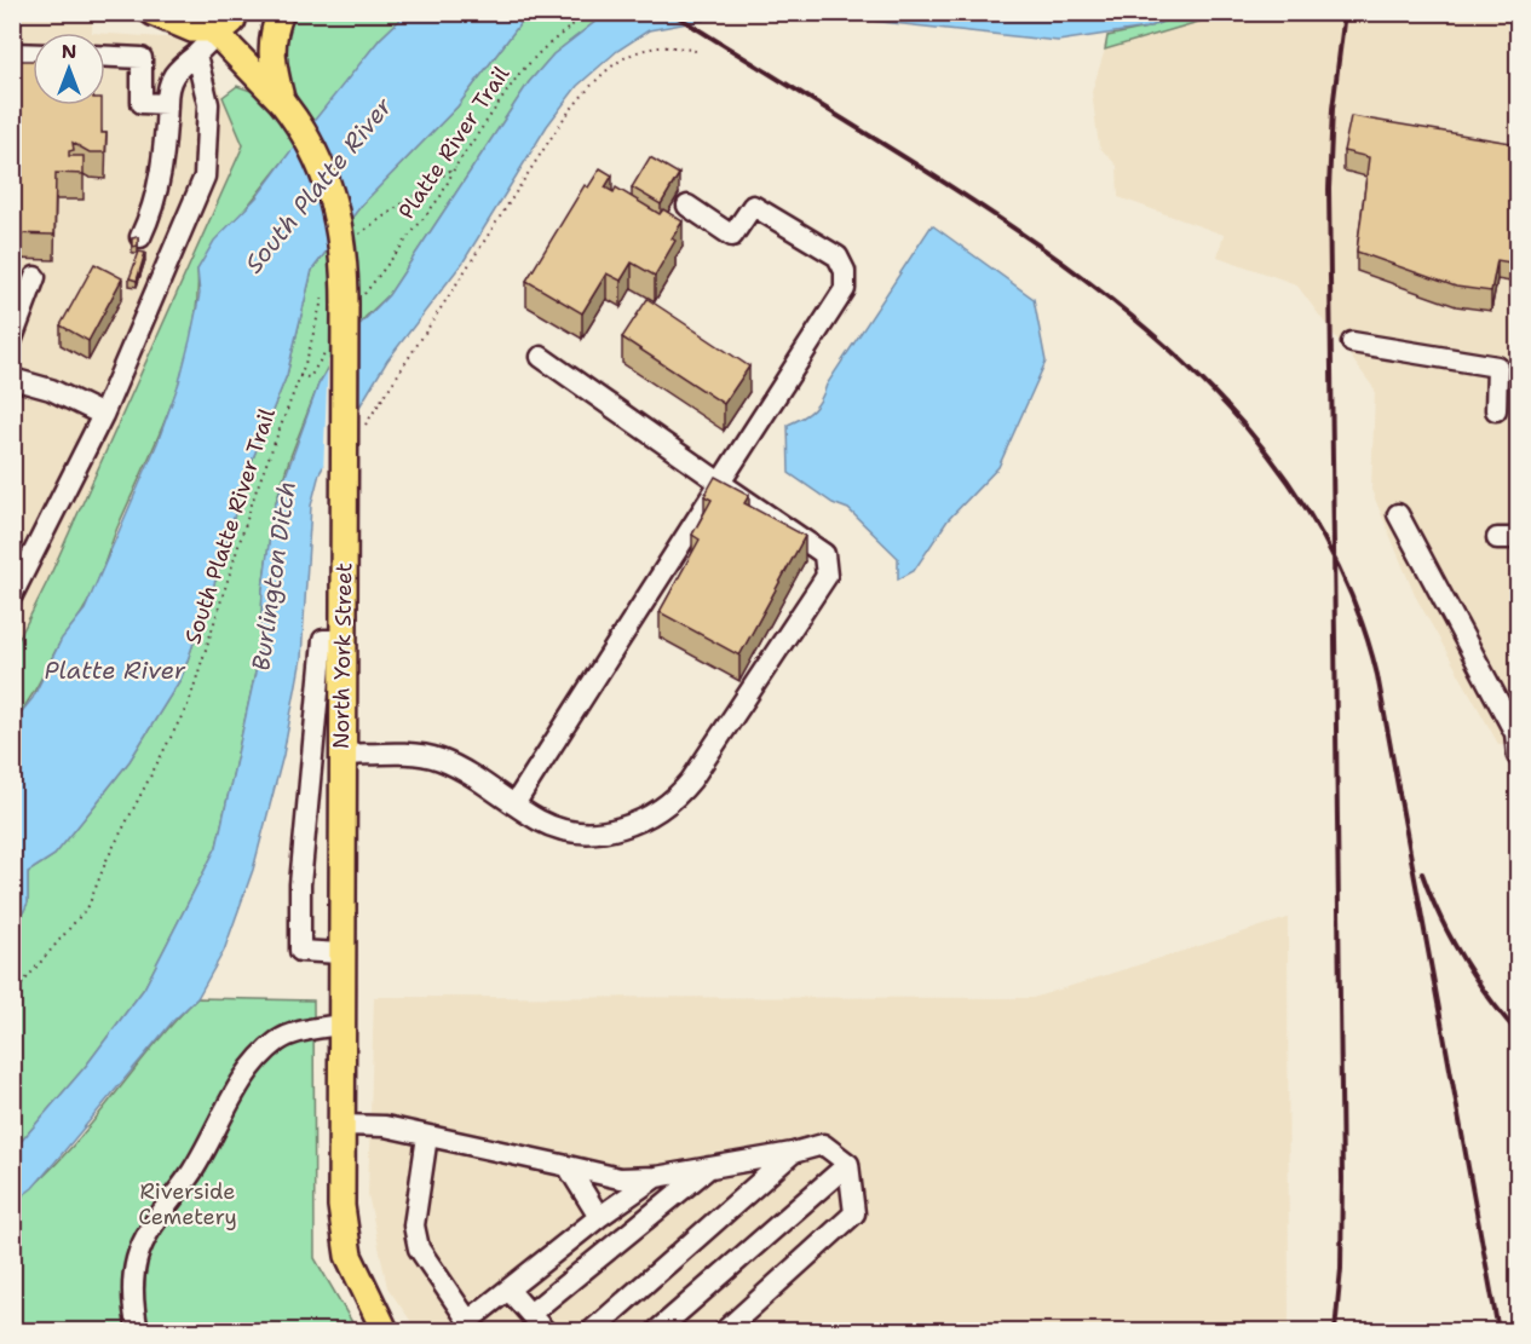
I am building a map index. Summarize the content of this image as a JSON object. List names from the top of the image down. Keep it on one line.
{"streets":{"main road":["North York Street"],"path":["Platte River Trail","South Platte River Trail"]},"crossings":[["Platte River Trail","South Platte River Trail"],["Platte River Trail","North York Street"],["South Platte River Trail","North York Street"]],"water":["South Platte River","Burlington Ditch","Platte River"],"parks":["Riverside Cemetery"],"north":"top"}
